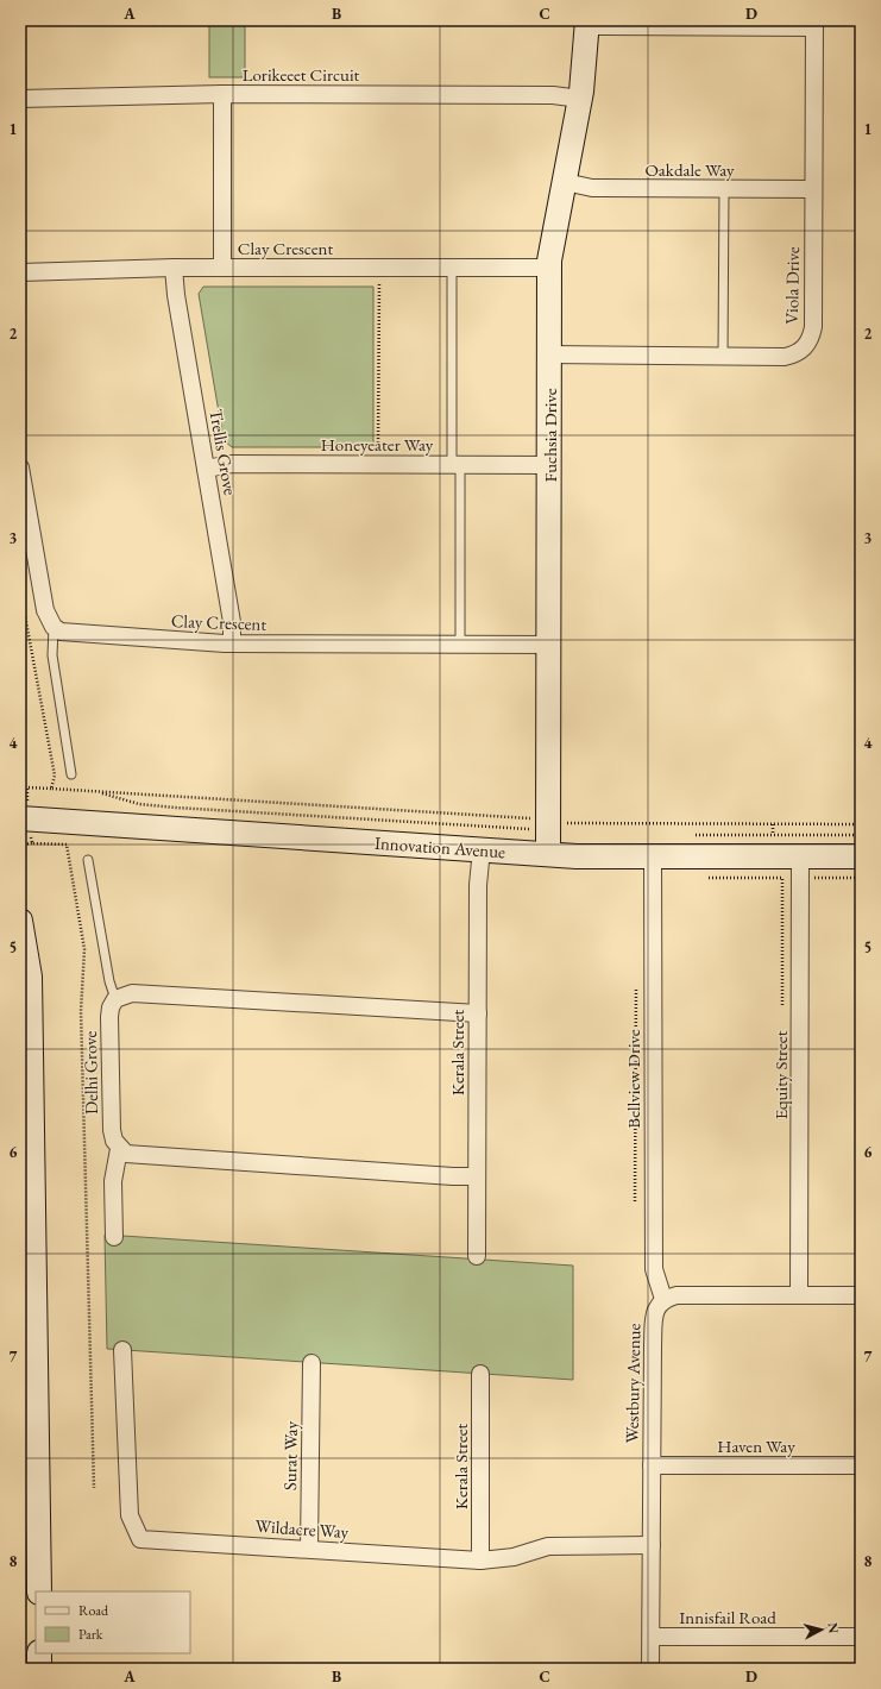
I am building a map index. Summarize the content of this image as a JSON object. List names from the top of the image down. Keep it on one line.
{"streets":{"street":["Lorikeeet Circuit","Oakdale Way","Clay Crescent","Viola Drive","Fuchsia Drive","Honeyeater Way","Trellis Grove","Innovation Avenue","Kerala Street","Delhi Grove","Equity Street","Bellview Drive","Westbury Avenue","Haven Way","Surat Way","Wildacre Way","Innisfail Road"]},"crossings":[["Lorikeeet Circuit","Fuchsia Drive"],["Oakdale Way","Viola Drive"],["Oakdale Way","Fuchsia Drive"],["Clay Crescent","Fuchsia Drive"],["Clay Crescent","Trellis Grove"],["Viola Drive","Fuchsia Drive"],["Fuchsia Drive","Honeyeater Way"],["Fuchsia Drive","Innovation Avenue"],["Honeyeater Way","Trellis Grove"],["Innovation Avenue","Kerala Street"],["Innovation Avenue","Equity Street"],["Innovation Avenue","Bellview Drive"],["Kerala Street","Wildacre Way"],["Bellview Drive","Westbury Avenue"],["Westbury Avenue","Haven Way"],["Westbury Avenue","Wildacre Way"],["Westbury Avenue","Innisfail Road"],["Surat Way","Wildacre Way"]],"legend":["Road","Park"],"north":"right","grid":{"columns":["A","B","C","D"],"rows":["1","2","3","4","5","6","7","8"]}}
